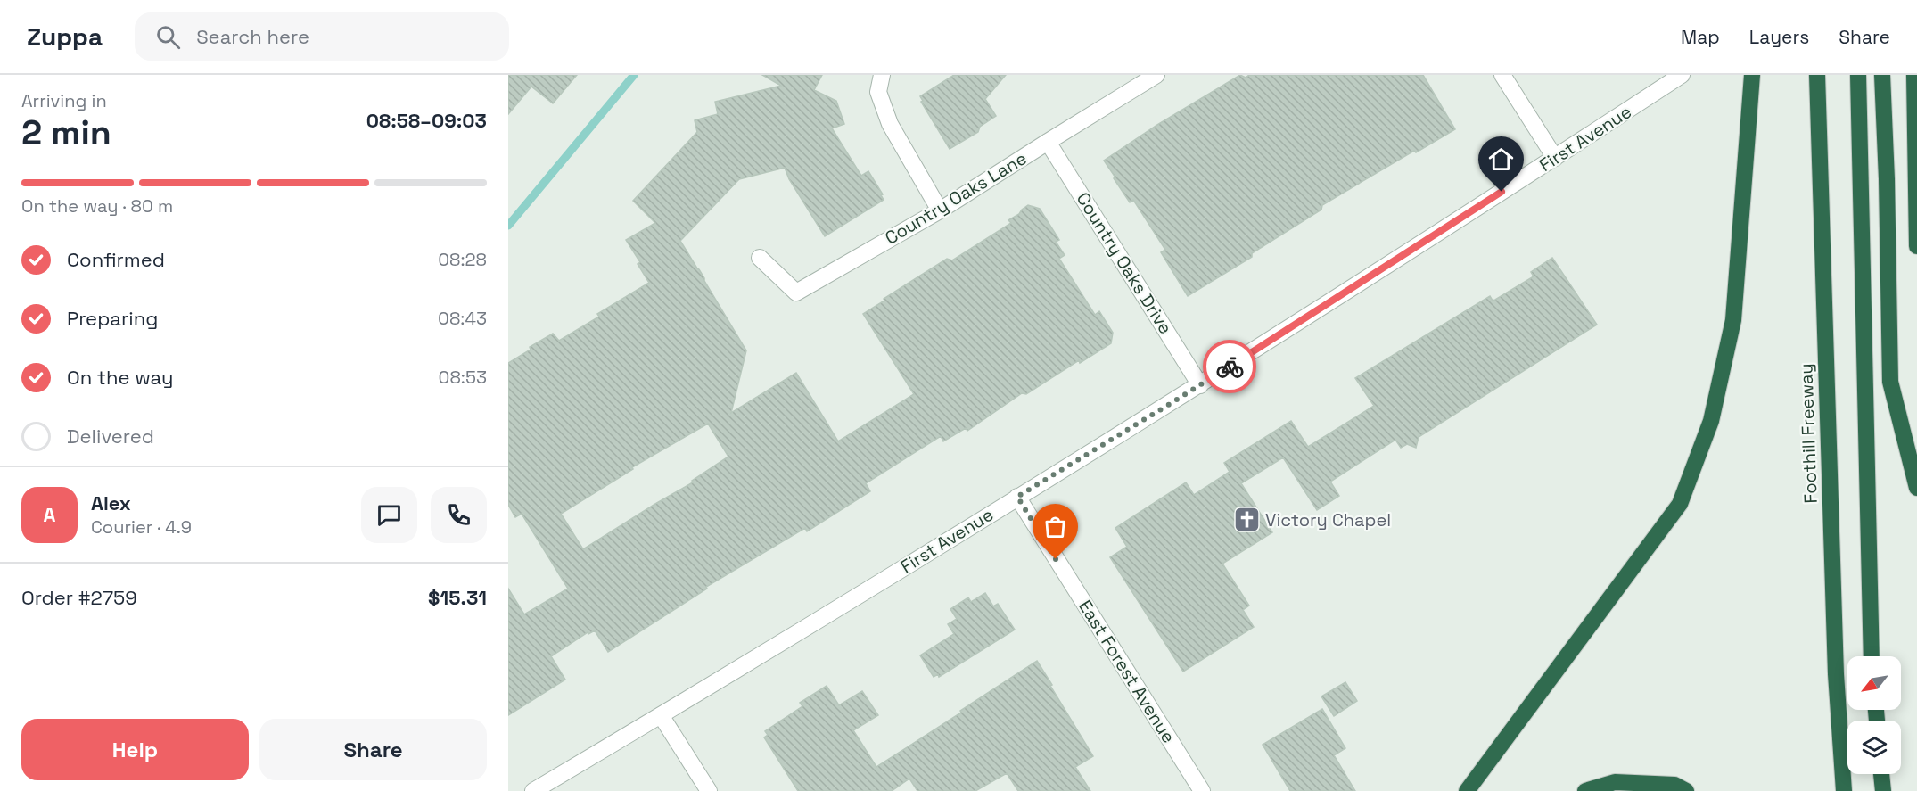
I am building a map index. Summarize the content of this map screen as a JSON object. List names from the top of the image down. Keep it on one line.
{"streets":{"highway":["Foothill Freeway"],"street":["First Avenue","Country Oaks Lane","Country Oaks Drive","East Forest Avenue"]},"crossings":[["First Avenue","Country Oaks Drive"],["First Avenue","East Forest Avenue"],["Country Oaks Lane","Country Oaks Drive"]],"places":{"church":["Victory Chapel"]},"north":"bottom left","page":{"header":"Zuppa","search":"Search here","nav":["Map","Layers","Share"],"heading":["2 min","Arriving in","08:58–09:03"],"panel":["Alex","Courier · 4.9","Order #2759","$15.31"],"bar":"On the way · 80 m","list":[["Confirmed","08:28"],["Preparing","08:43"],["On the way","08:53"],"Delivered"],"round":"A","buttons":["Help","Share"]}}
